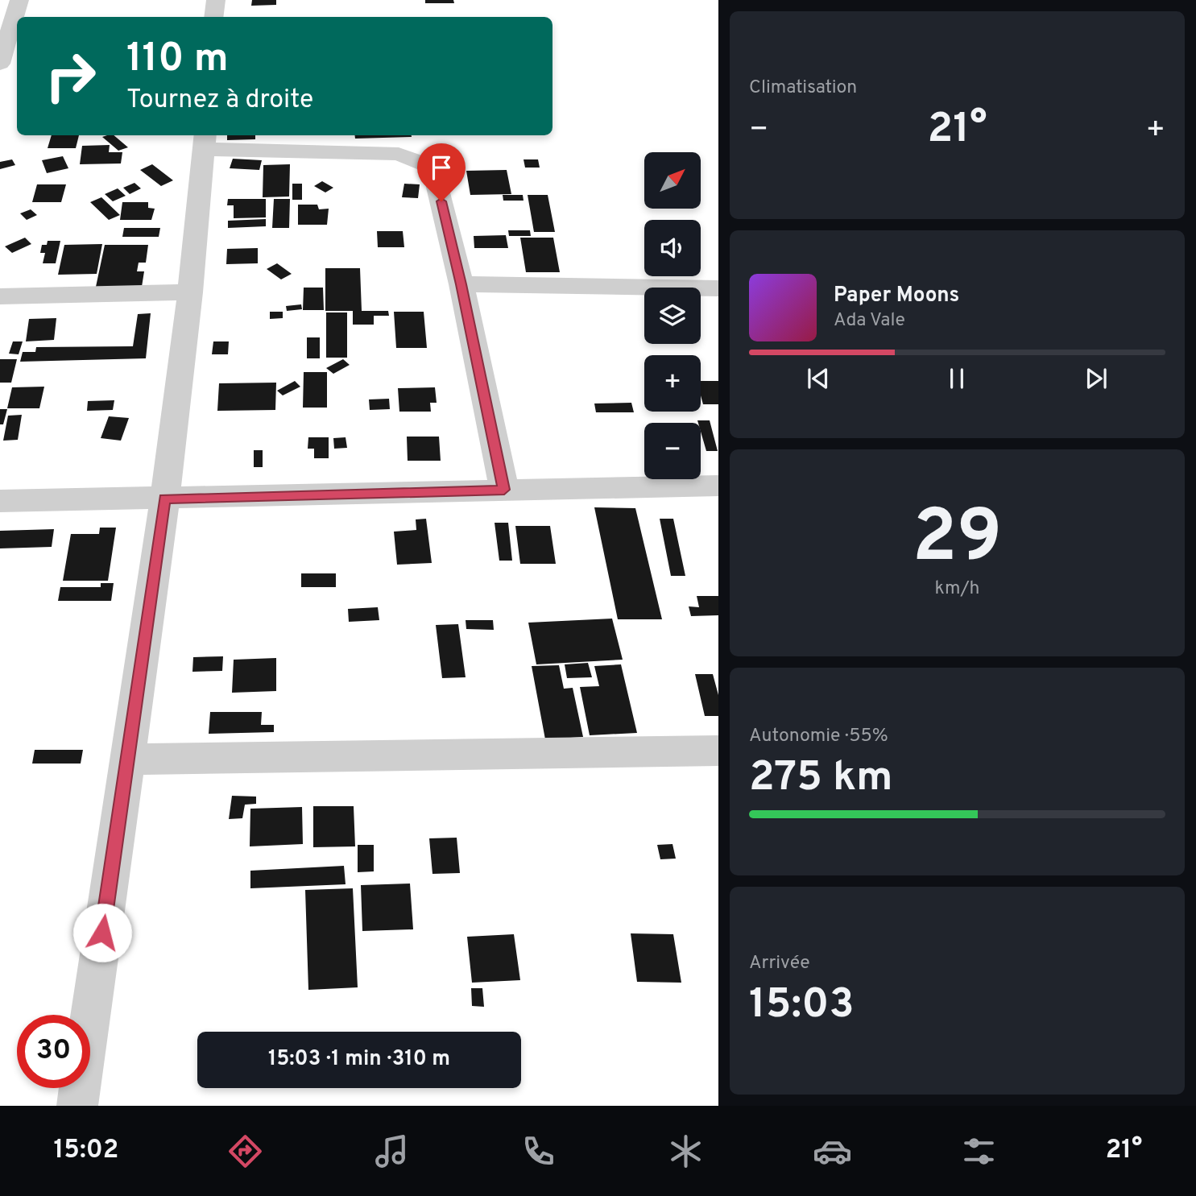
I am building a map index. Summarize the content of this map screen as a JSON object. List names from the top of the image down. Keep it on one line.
{"north":"top right","page":{"tile":["Climatisation",["29","km/h"],["Autonomie · 55%","275 km"],["Arrivée","15:03"]],"turn":["110 m","Tournez à droite"],"heat":["−","21°","+"],"map_buttons":["+","−"],"song":["Paper Moons","Ada Vale"],"limit":"30","trip":"15:03 · 1 min · 310 m","tabs":["15:02","21°"]}}
